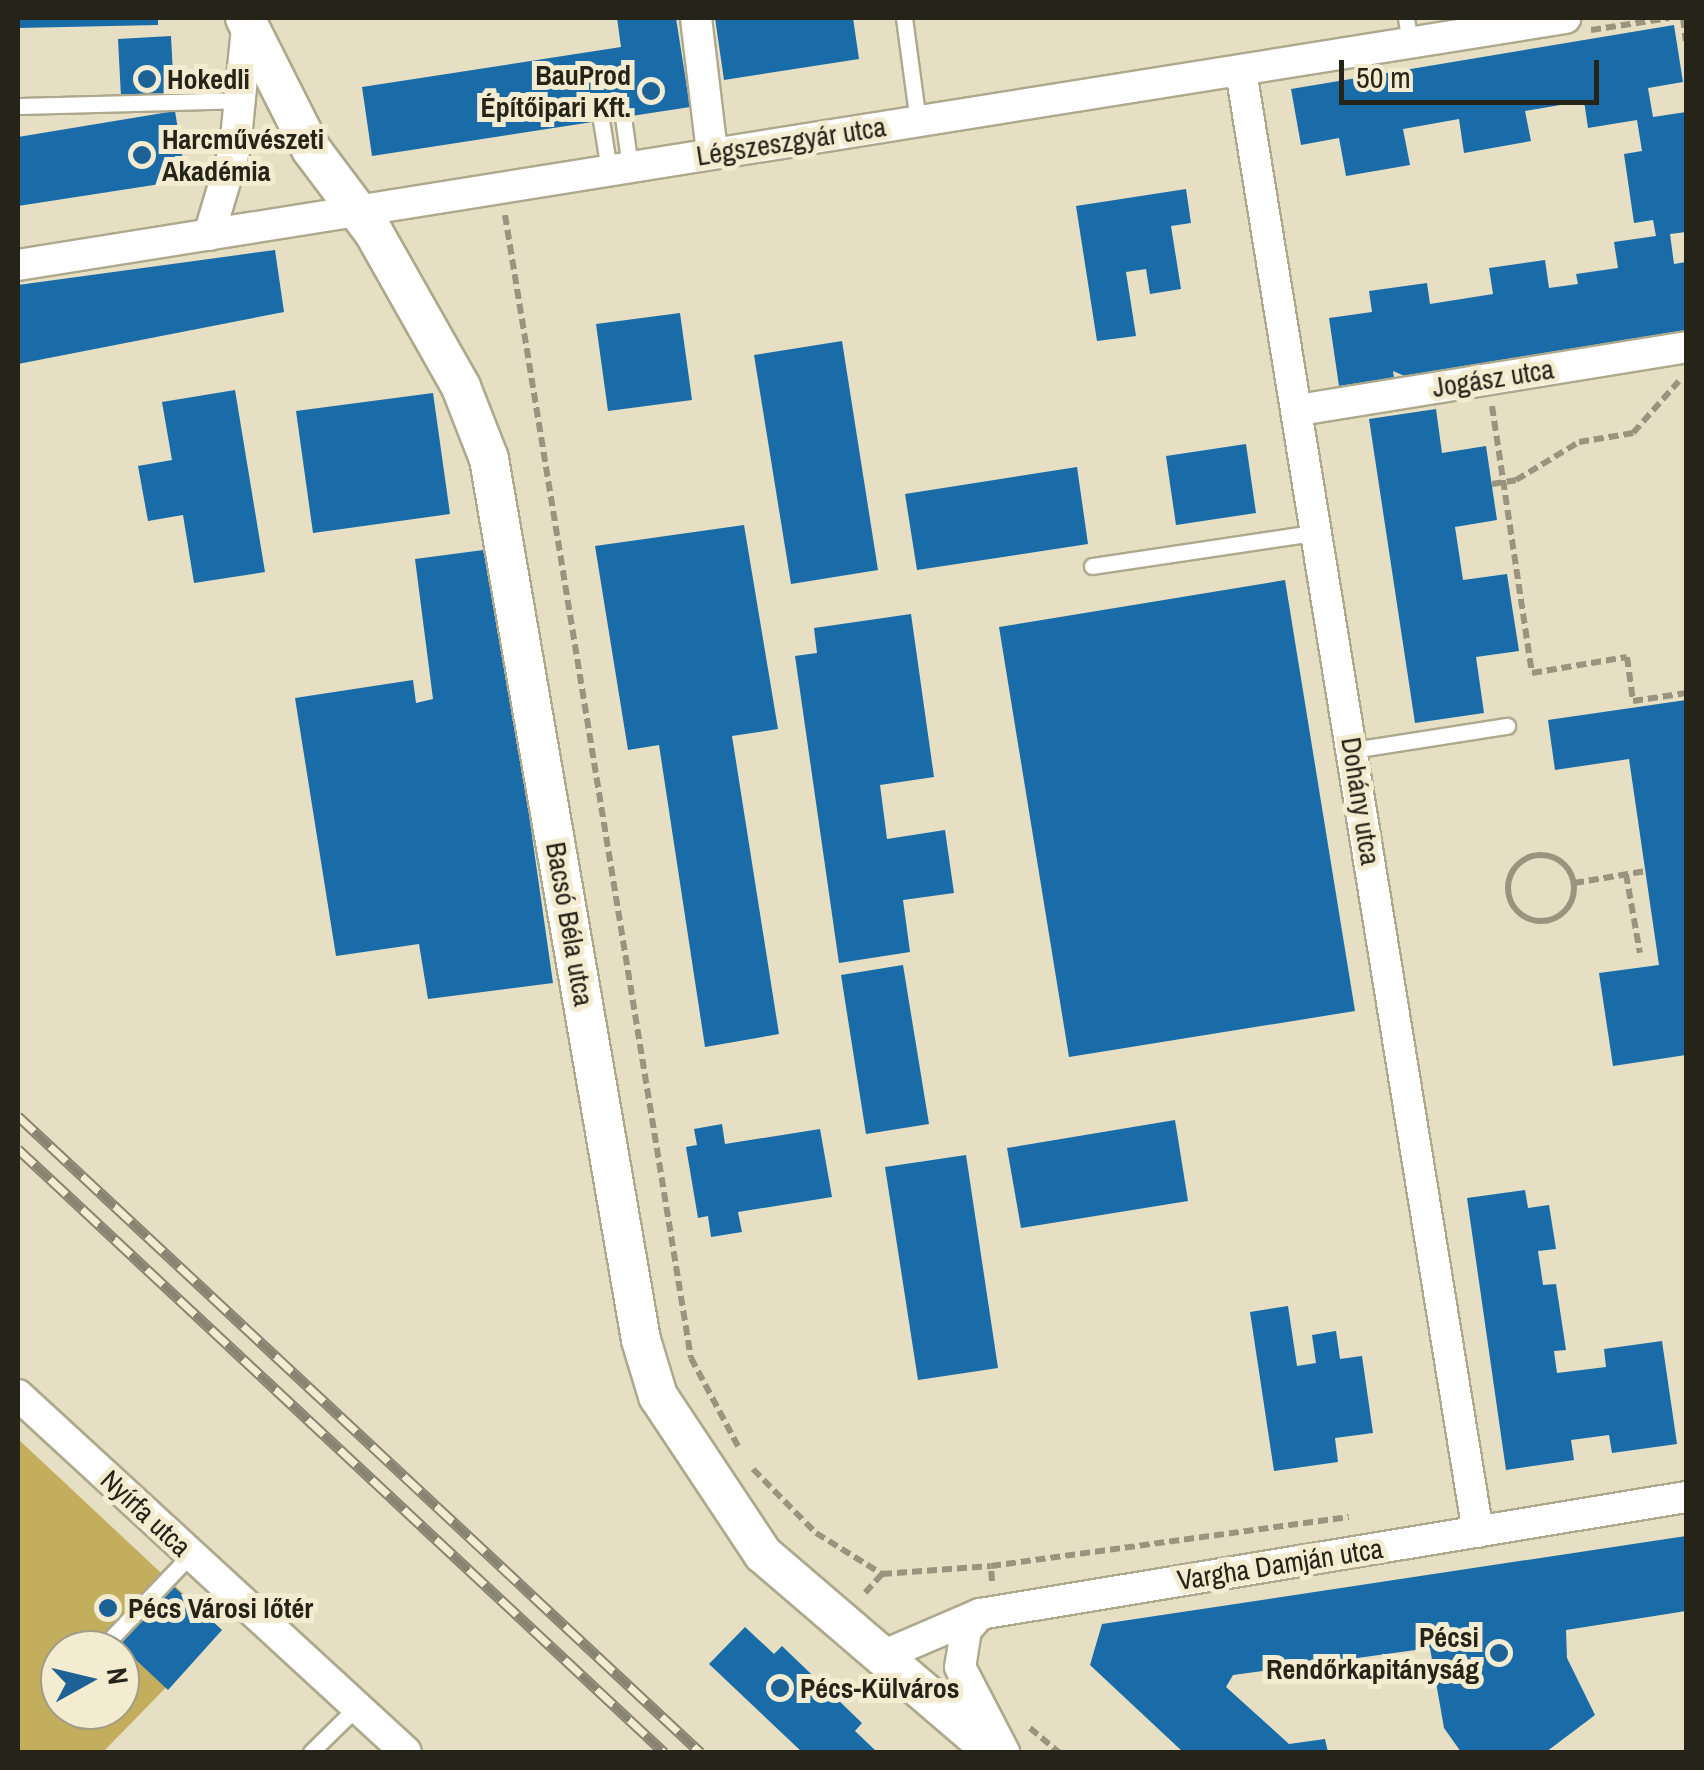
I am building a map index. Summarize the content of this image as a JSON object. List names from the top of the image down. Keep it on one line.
{"streets":{"street":["Légszeszgyár utca","Jogász utca","Dohány utca","Bacsó Béla utca","Nyírfa utca","Vargha Damján utca"]},"crossings":[["Légszeszgyár utca","Dohány utca"],["Légszeszgyár utca","Bacsó Béla utca"],["Jogász utca","Dohány utca"],["Dohány utca","Vargha Damján utca"],["Bacsó Béla utca","Vargha Damján utca"]],"places":["Hokedli","BauProd Építőipari Kft.","Harcművészeti Akadémia","Pécs Városi lőtér","Pécsi Rendőrkapitányság","Pécs-Külváros"],"scale_bar":"50 m","north":"right"}
